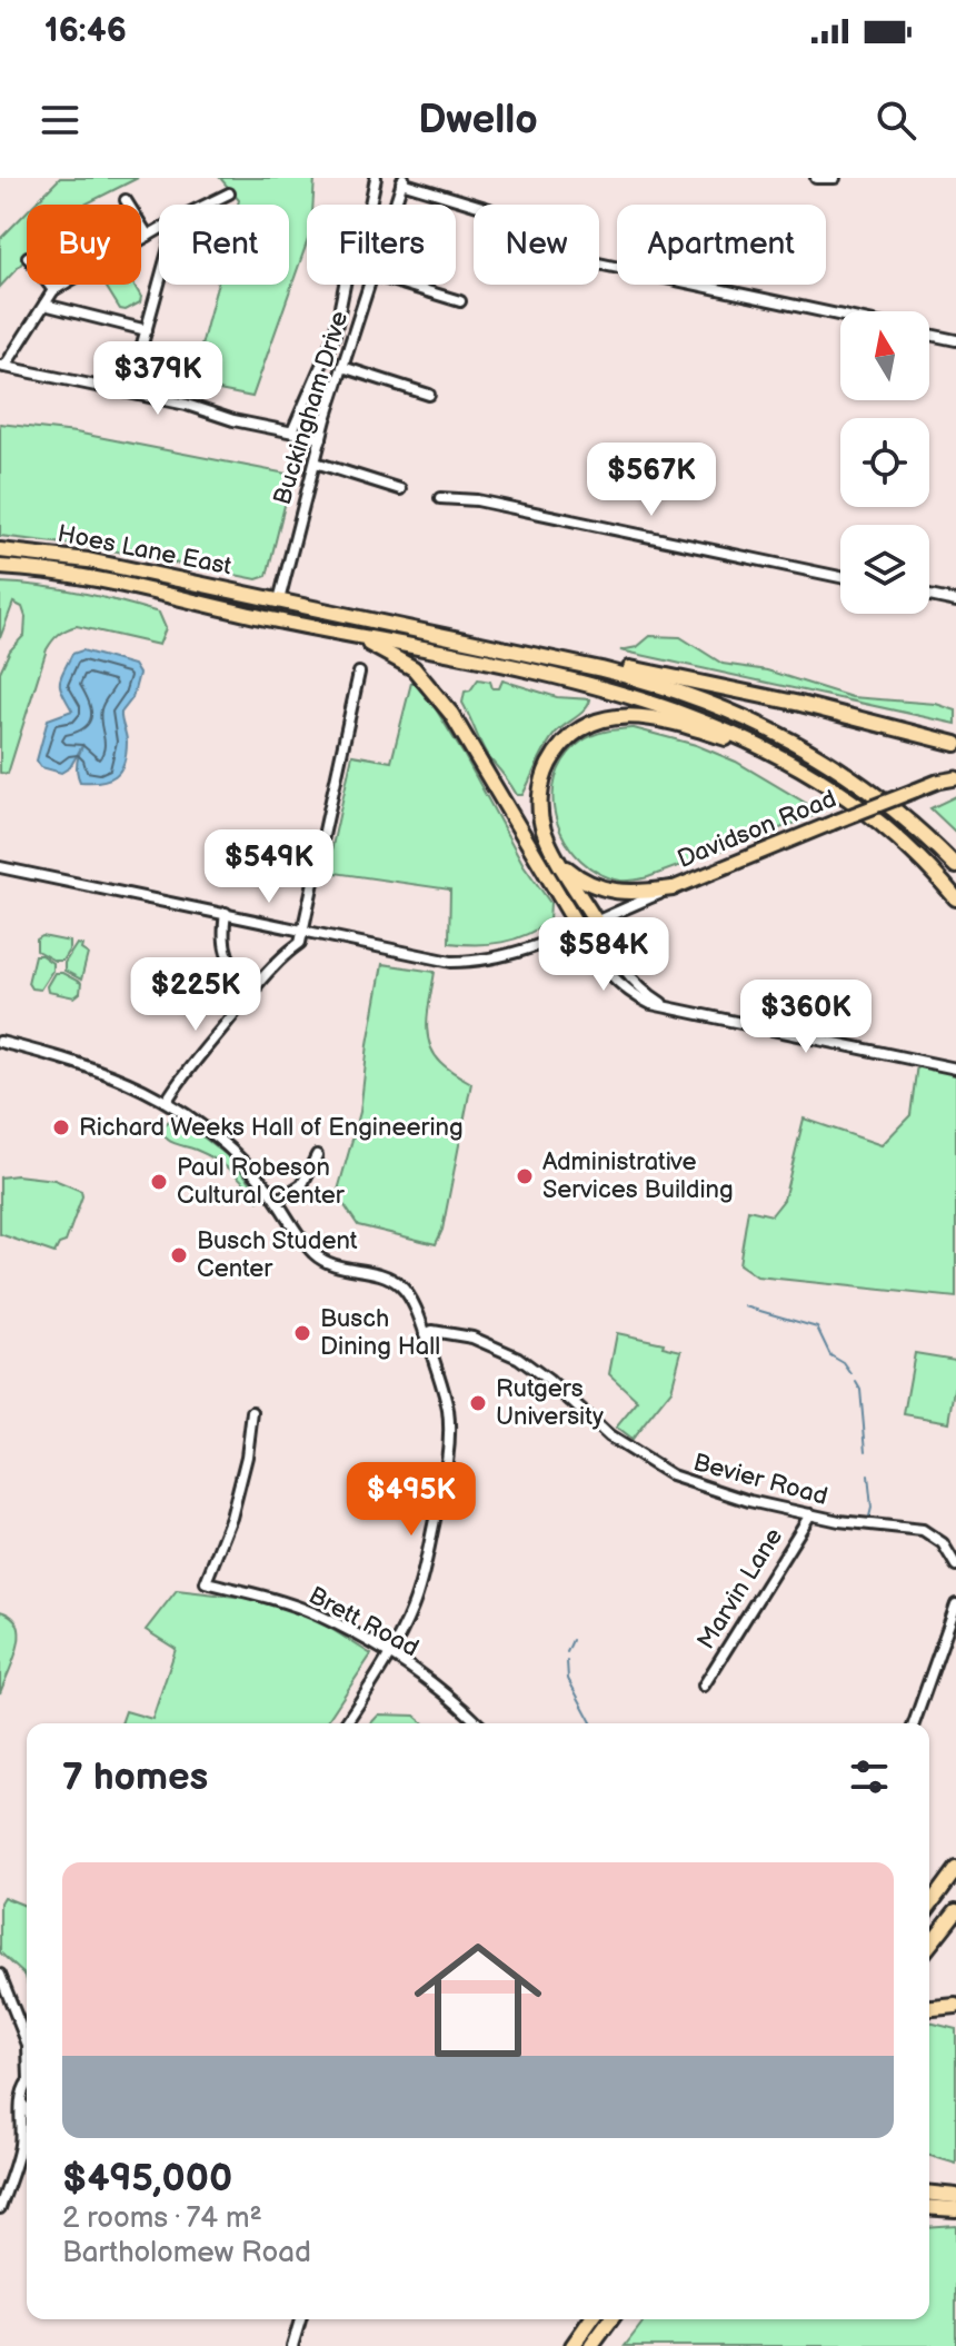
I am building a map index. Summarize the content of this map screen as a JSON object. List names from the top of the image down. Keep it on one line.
{"streets":{"highway":["Hoes Lane East"],"main road":["Davidson Road"],"street":["Buckingham Drive","Bevier Road","Marvin Lane","Brett Road"]},"crossings":[["Buckingham Drive","Hoes Lane East"],["Bevier Road","Marvin Lane"]],"places":["Richard Weeks Hall of Engineering","Administrative Services Building","Paul Robeson Cultural Center","Busch Student Center","Busch Dining Hall","Rutgers University"],"north":"top","page":{"status":"16:46","header":"Dwello","chip":["Buy","Rent","Filters","New","Apartment"],"price":["$379K","$567K","$549K","$584K","$225K","$360K","$495K"],"heading":"7 homes","list":[{"name":"$495,000","note":"2 rooms · 74 m² · Bartholomew Road"}]}}
